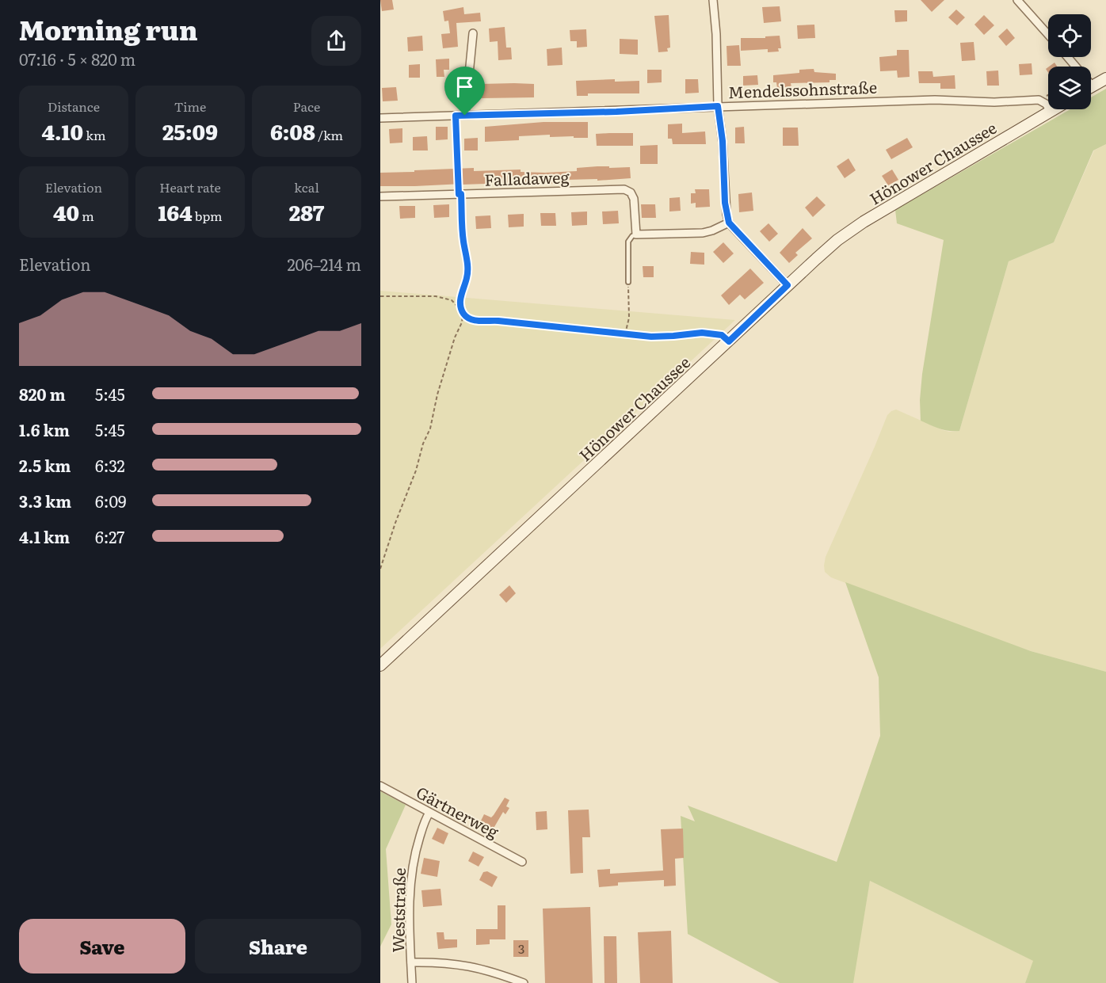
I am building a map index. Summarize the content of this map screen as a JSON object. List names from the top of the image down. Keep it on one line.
{"streets":{"street":["Mendelssohnstraße","Hönower Chaussee","Falladaweg","Gärtnerweg","Weststraße"]},"crossings":[["Mendelssohnstraße","Hönower Chaussee"],["Gärtnerweg","Weststraße"]],"house_numbers":["3"],"page":{"heading":["Morning run","07:16 · 5 × 820 m"],"stats":[["Distance","4.10 km"],["Time","25:09"],["Pace","6:08 /km"],["Elevation","40 m"],["Heart rate","164 bpm"],["kcal","287"]],"chart":["Elevation","206–214 m"],"list":[{"name":"820 m","note":"5:45"},{"name":"1.6 km","note":"5:45"},{"name":"2.5 km","note":"6:32"},{"name":"3.3 km","note":"6:09"},{"name":"4.1 km","note":"6:27"}],"buttons":["Save","Share"]}}
